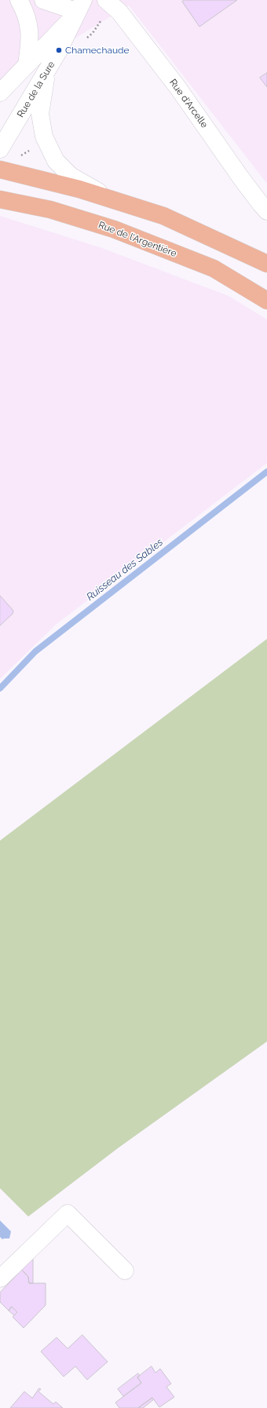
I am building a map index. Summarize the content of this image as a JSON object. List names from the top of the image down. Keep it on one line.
{"streets":{"main road":["Rue de l'Argentière"],"street":["Rue de la Sure","Rue d'Arcelle"]},"water":["Ruisseau des Sables"],"places":["Chamechaude"]}
